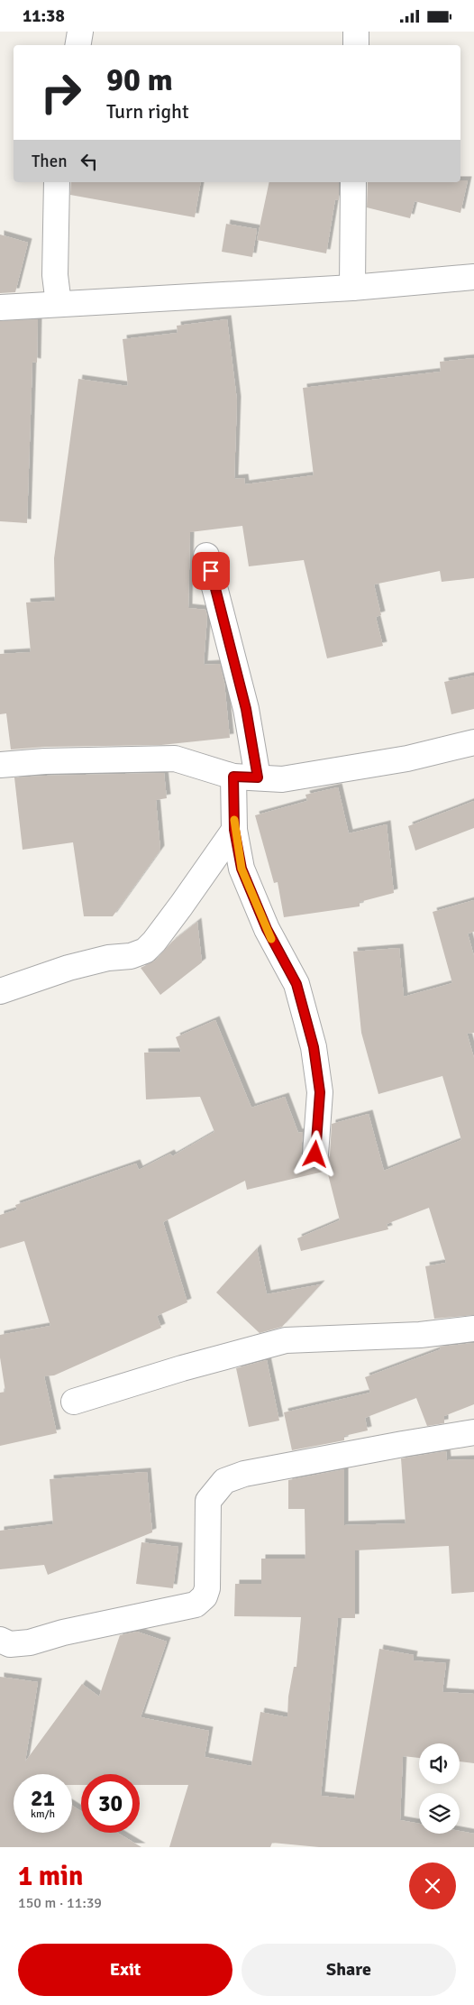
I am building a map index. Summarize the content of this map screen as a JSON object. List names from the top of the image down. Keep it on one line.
{"page":{"status":"11:38","turn":["90 m","Turn right"],"then":"Then","speed":"21 km/h","limit":"30","heading":["1 min","150 m · 11:39"],"buttons":["Exit","Share"]}}
